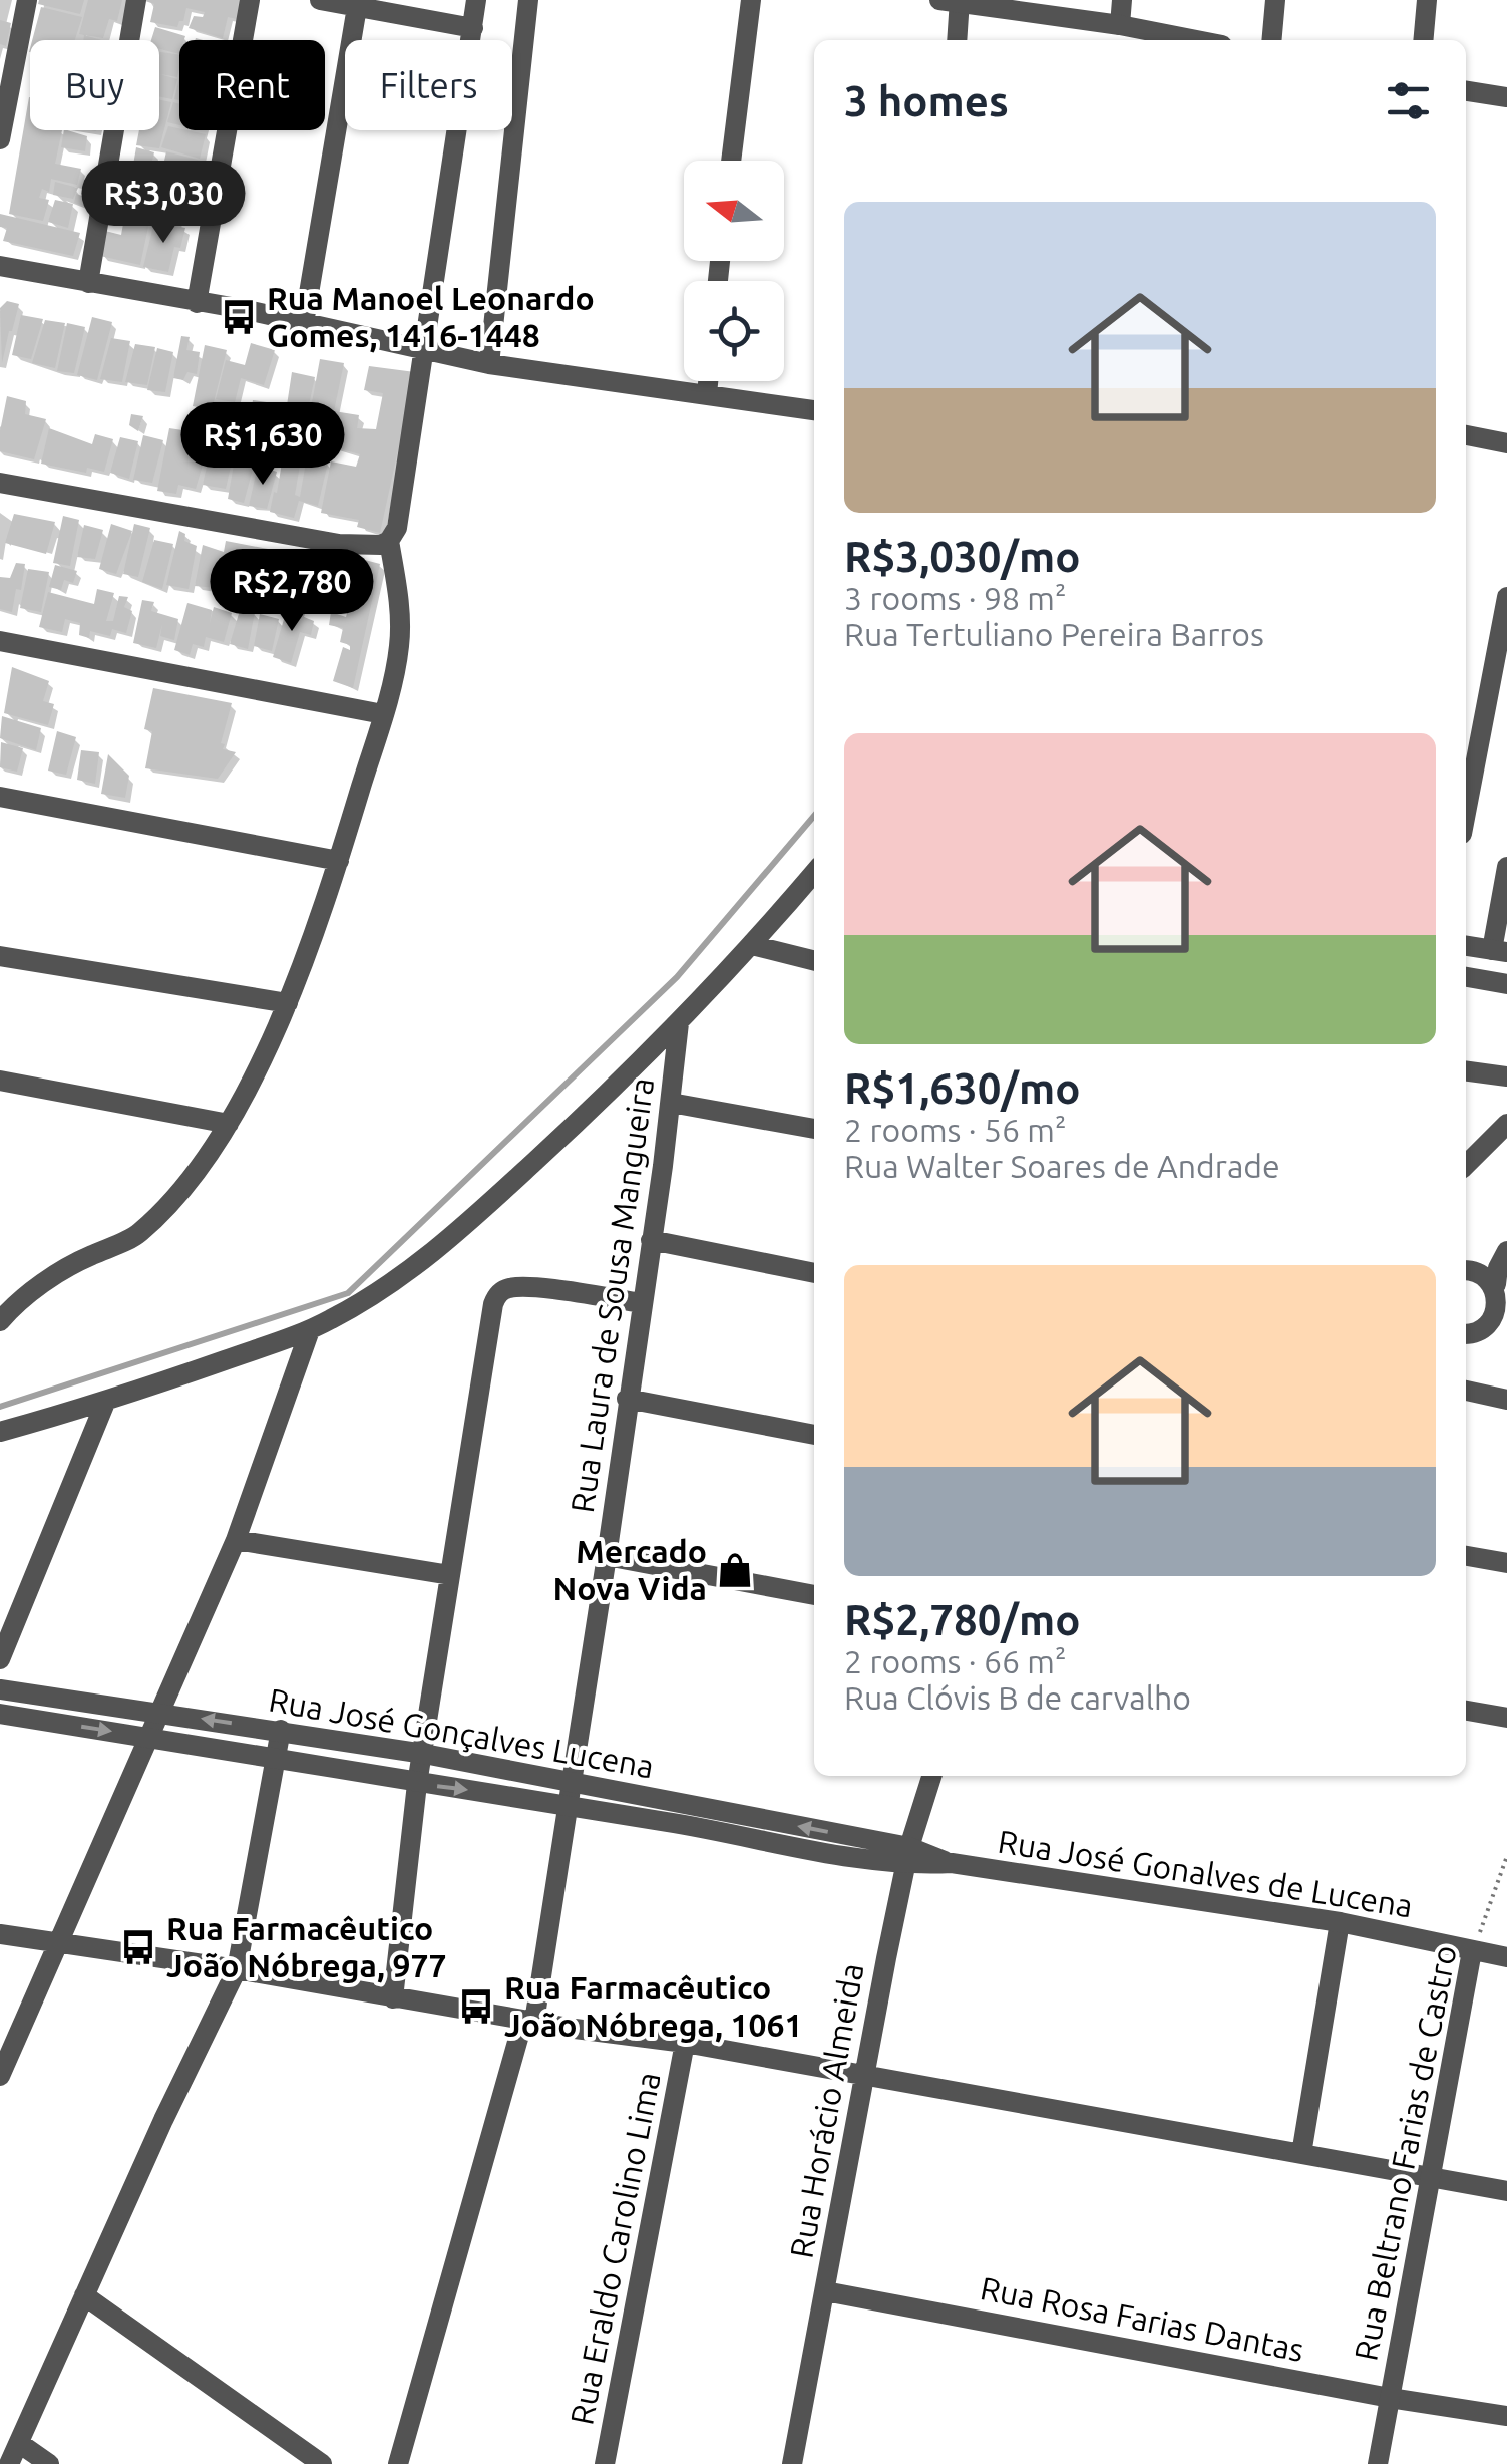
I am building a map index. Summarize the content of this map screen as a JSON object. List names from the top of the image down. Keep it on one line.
{"streets":{"street":["Rua Laura de Sousa Mangueira","Rua José Gonçalves Lucena","Rua José Gonalves de Lucena","Rua Horácio Almeida","Rua Beltrano Farias de Castro","Rua Eraldo Carolino Lima","Rua Rosa Farias Dantas"]},"crossings":[["Rua Laura de Sousa Mangueira","Rua José Gonçalves Lucena"],["Rua José Gonçalves Lucena","Rua José Gonalves de Lucena"],["Rua José Gonçalves Lucena","Rua Horácio Almeida"],["Rua José Gonalves de Lucena","Rua Horácio Almeida"],["Rua José Gonalves de Lucena","Rua Beltrano Farias de Castro"],["Rua Horácio Almeida","Rua Rosa Farias Dantas"],["Rua Beltrano Farias de Castro","Rua Rosa Farias Dantas"]],"places":{"bus stop":["Rua Manoel Leonardo Gomes, 1416-1448","Rua Farmacêutico João Nóbrega, 977","Rua Farmacêutico João Nóbrega, 1061"],"shop":["Mercado Nova Vida"]},"north":"left","page":{"chip":["Buy","Rent","Filters"],"heading":"3 homes","price":["R$3,030","R$1,630","R$2,780"],"list":[{"name":"R$3,030/mo","note":"3 rooms · 98 m² · Rua Tertuliano Pereira Barros"},{"name":"R$1,630/mo","note":"2 rooms · 56 m² · Rua Walter Soares de Andrade"},{"name":"R$2,780/mo","note":"2 rooms · 66 m² · Rua Clóvis B de carvalho"}]}}
